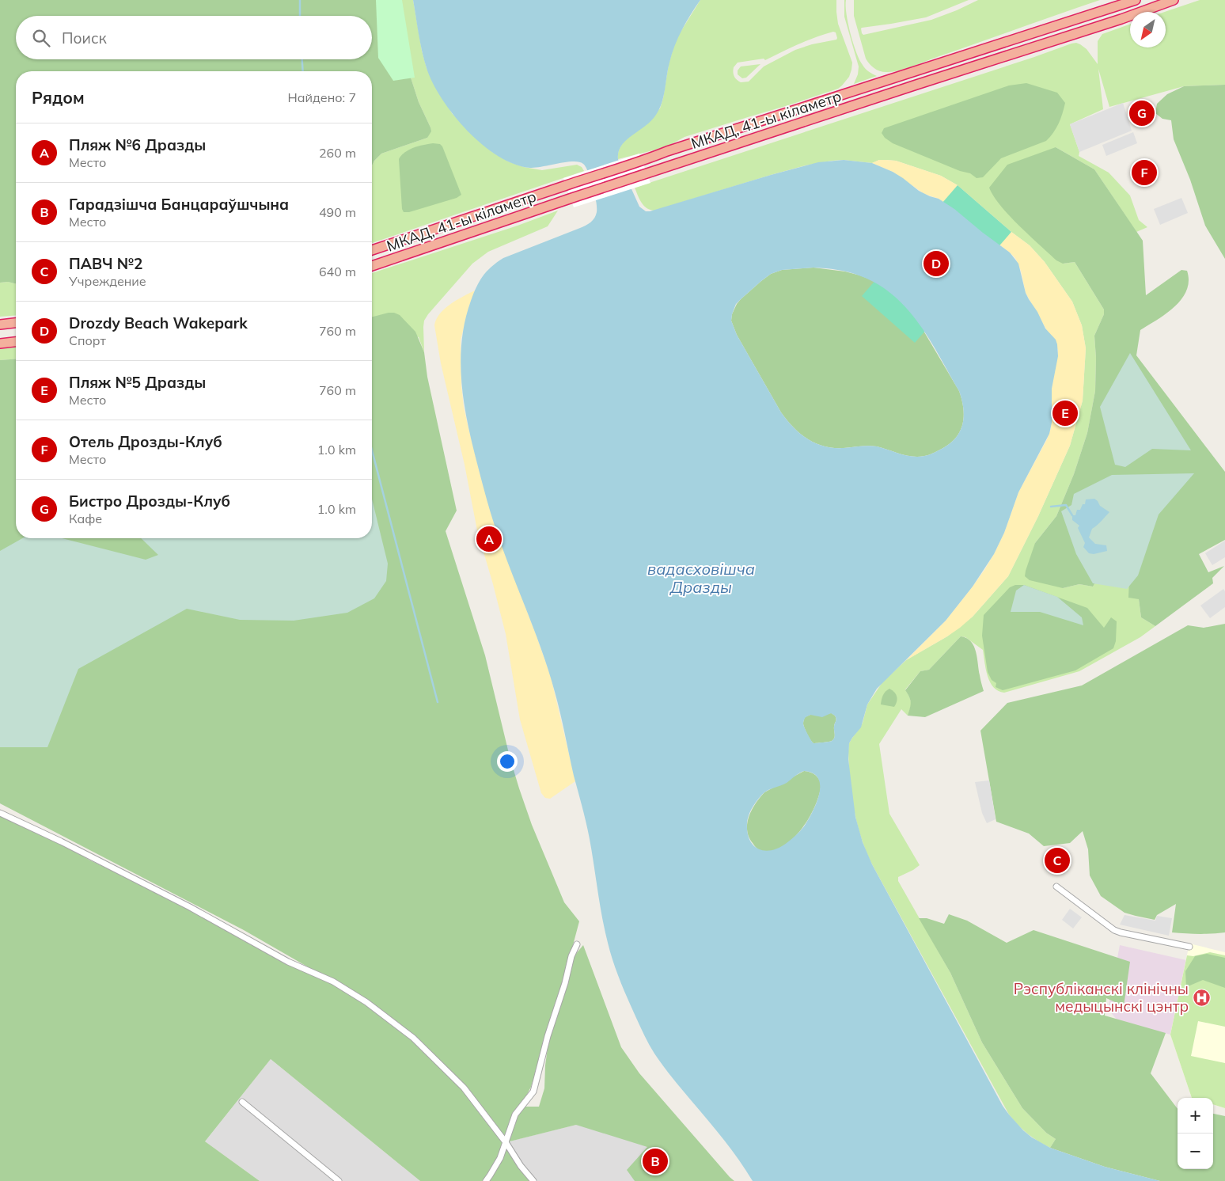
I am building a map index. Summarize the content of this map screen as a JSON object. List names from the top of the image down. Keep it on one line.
{"streets":{"highway":["МКАД, 41-ы кіламетр"]},"water":["вадасховішча Дразды"],"places":{"hospital":["Рэспубліканскі клінічны медыцынскі цэнтр"]},"north":"bottom left","page":{"search":"Поиск","heading":["Рядом","Найдено: 7"],"pins":["G","F","D","E","A","C","B"],"list":[{"mark":"A","name":"Пляж №6 Дразды","note":"Место","value":"260 m"},{"mark":"B","name":"Гарадзішча Банцараўшчына","note":"Место","value":"490 m"},{"mark":"C","name":"ПАВЧ №2","note":"Учреждение","value":"640 m"},{"mark":"D","name":"Drozdy Beach Wakepark","note":"Спорт","value":"760 m"},{"mark":"E","name":"Пляж №5 Дразды","note":"Место","value":"760 m"},{"mark":"F","name":"Отель Дрозды-Клуб","note":"Место","value":"1.0 km"},{"mark":"G","name":"Бистро Дрозды-Клуб","note":"Кафе","value":"1.0 km"}],"map_buttons":["+","−"]}}
